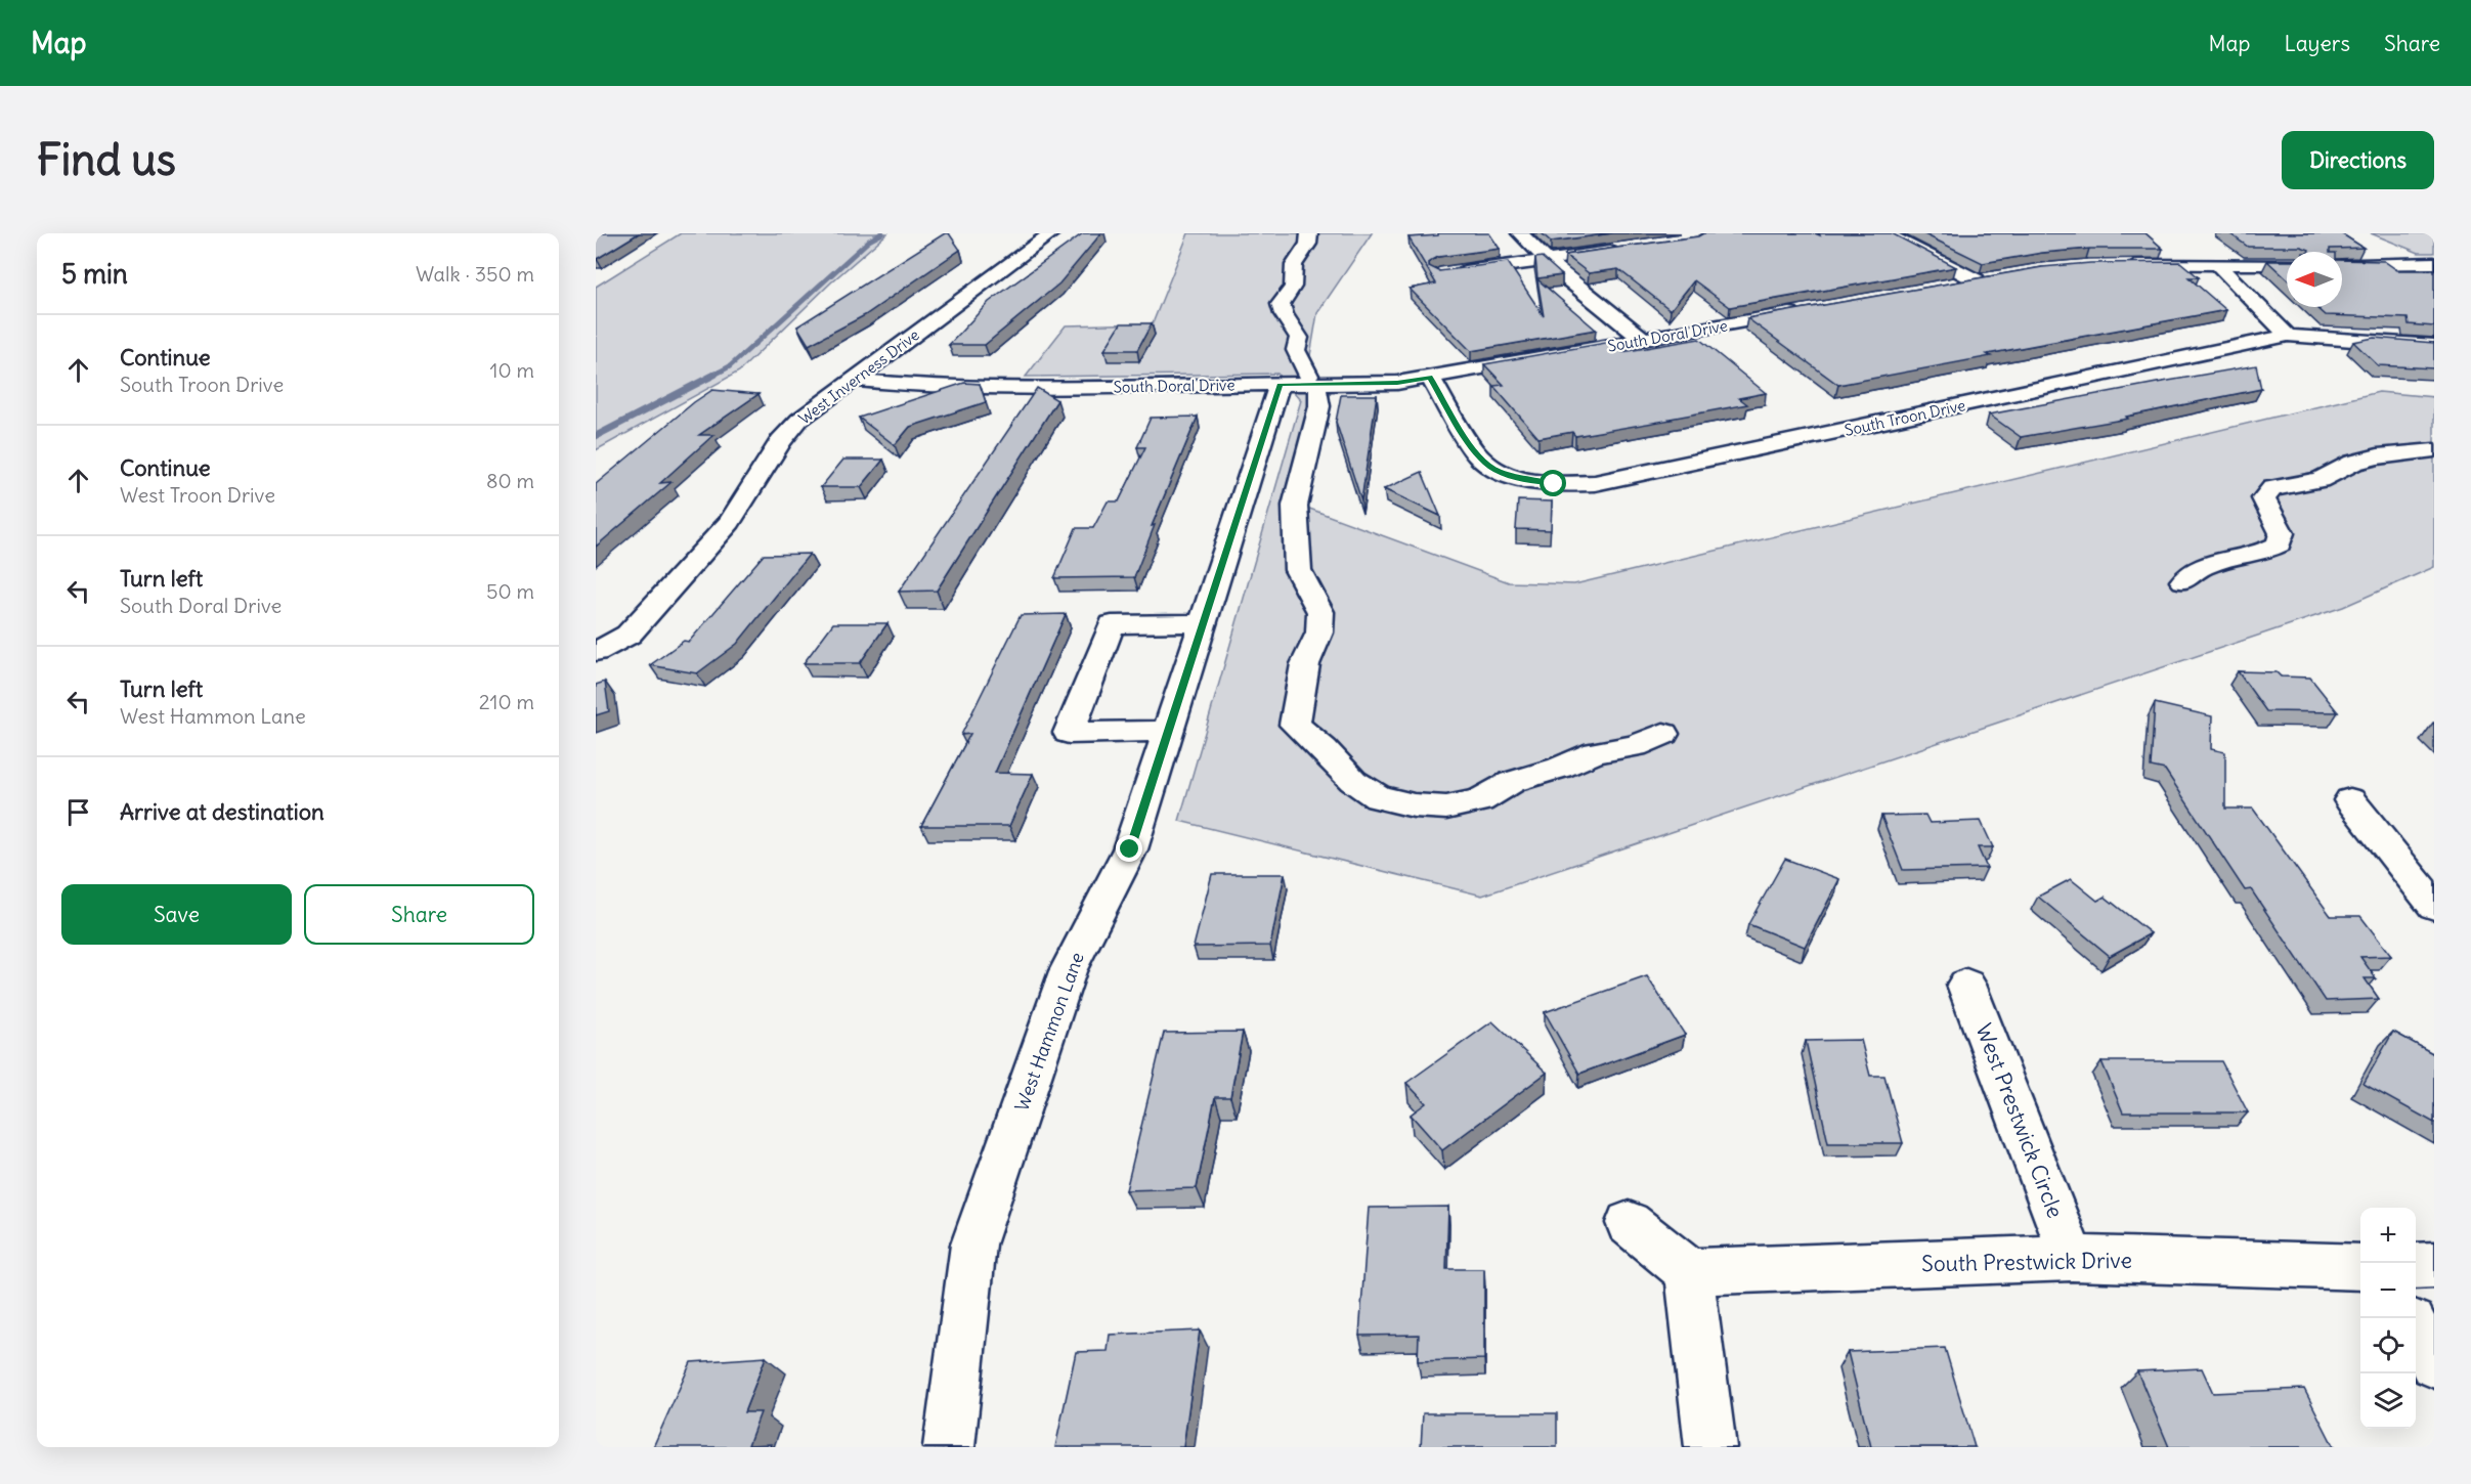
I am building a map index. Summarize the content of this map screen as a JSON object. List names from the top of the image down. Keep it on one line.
{"streets":{"street":["South Doral Drive","West Inverness Drive","South Troon Drive","West Hammon Lane","West Prestwick Circle","South Prestwick Drive"]},"crossings":[["South Doral Drive","West Inverness Drive"],["South Doral Drive","South Troon Drive"],["South Doral Drive","West Hammon Lane"],["West Prestwick Circle","South Prestwick Drive"]],"north":"left","page":{"header":"Map","nav":["Map","Layers","Share"],"buttons":["Directions",["Save","Share"]],"title":"Find us","heading":["5 min","Walk · 350 m"],"list":[["Continue","South Troon Drive","10 m"],["Continue","West Troon Drive","80 m"],["Turn left","South Doral Drive","50 m"],["Turn left","West Hammon Lane","210 m"],"Arrive at destination"],"map_buttons":["+","−"]}}
